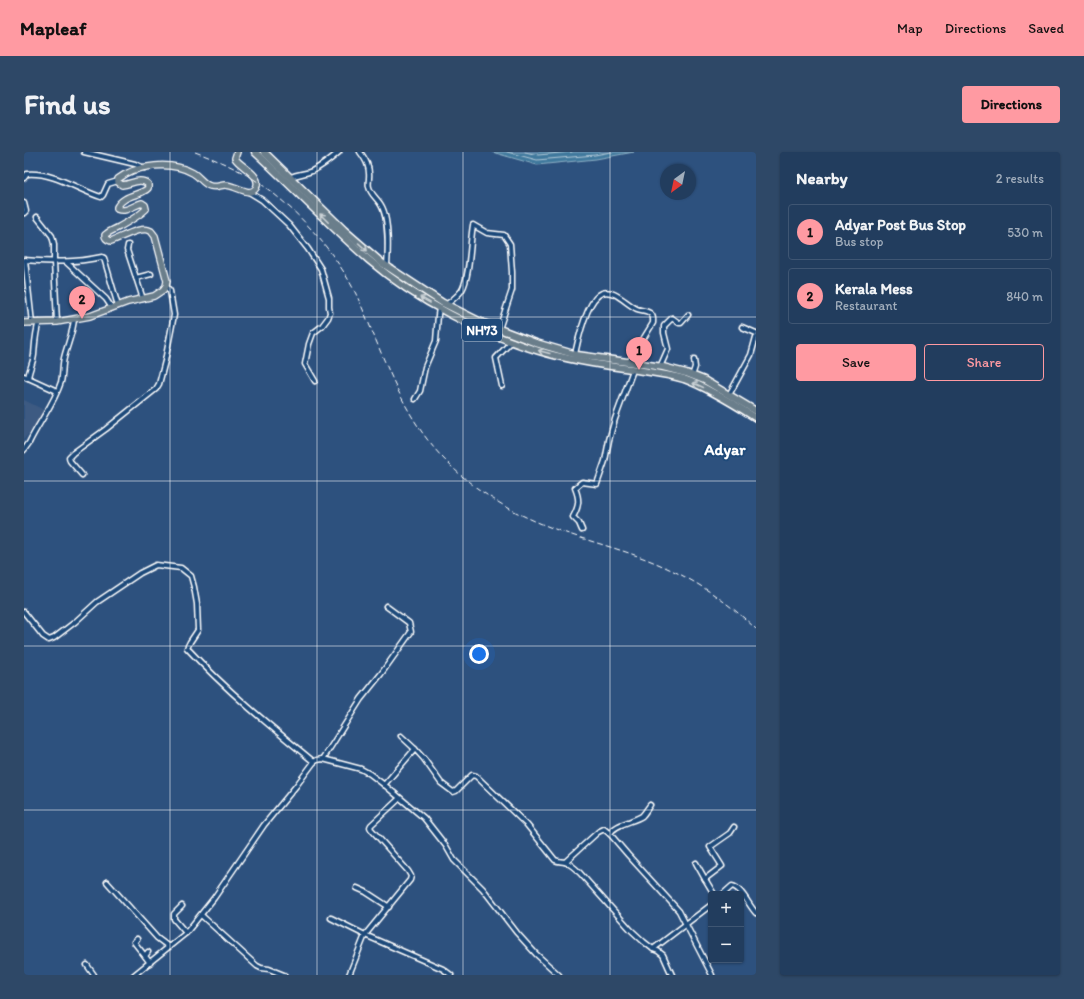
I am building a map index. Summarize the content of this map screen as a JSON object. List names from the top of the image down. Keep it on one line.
{"streets":{"highway":["NH73"]},"districts":["Adyar"],"north":"bottom left","page":{"header":"Mapleaf","nav":["Map","Directions","Saved"],"buttons":["Directions",["Save","Share"]],"title":"Find us","heading":["Nearby","2 results"],"list":[{"mark":"1","name":"Adyar Post Bus Stop","note":"Bus stop","value":"530 m"},{"mark":"2","name":"Kerala Mess","note":"Restaurant","value":"840 m"}],"pins":["2","1"],"map_buttons":["+","−"]}}
